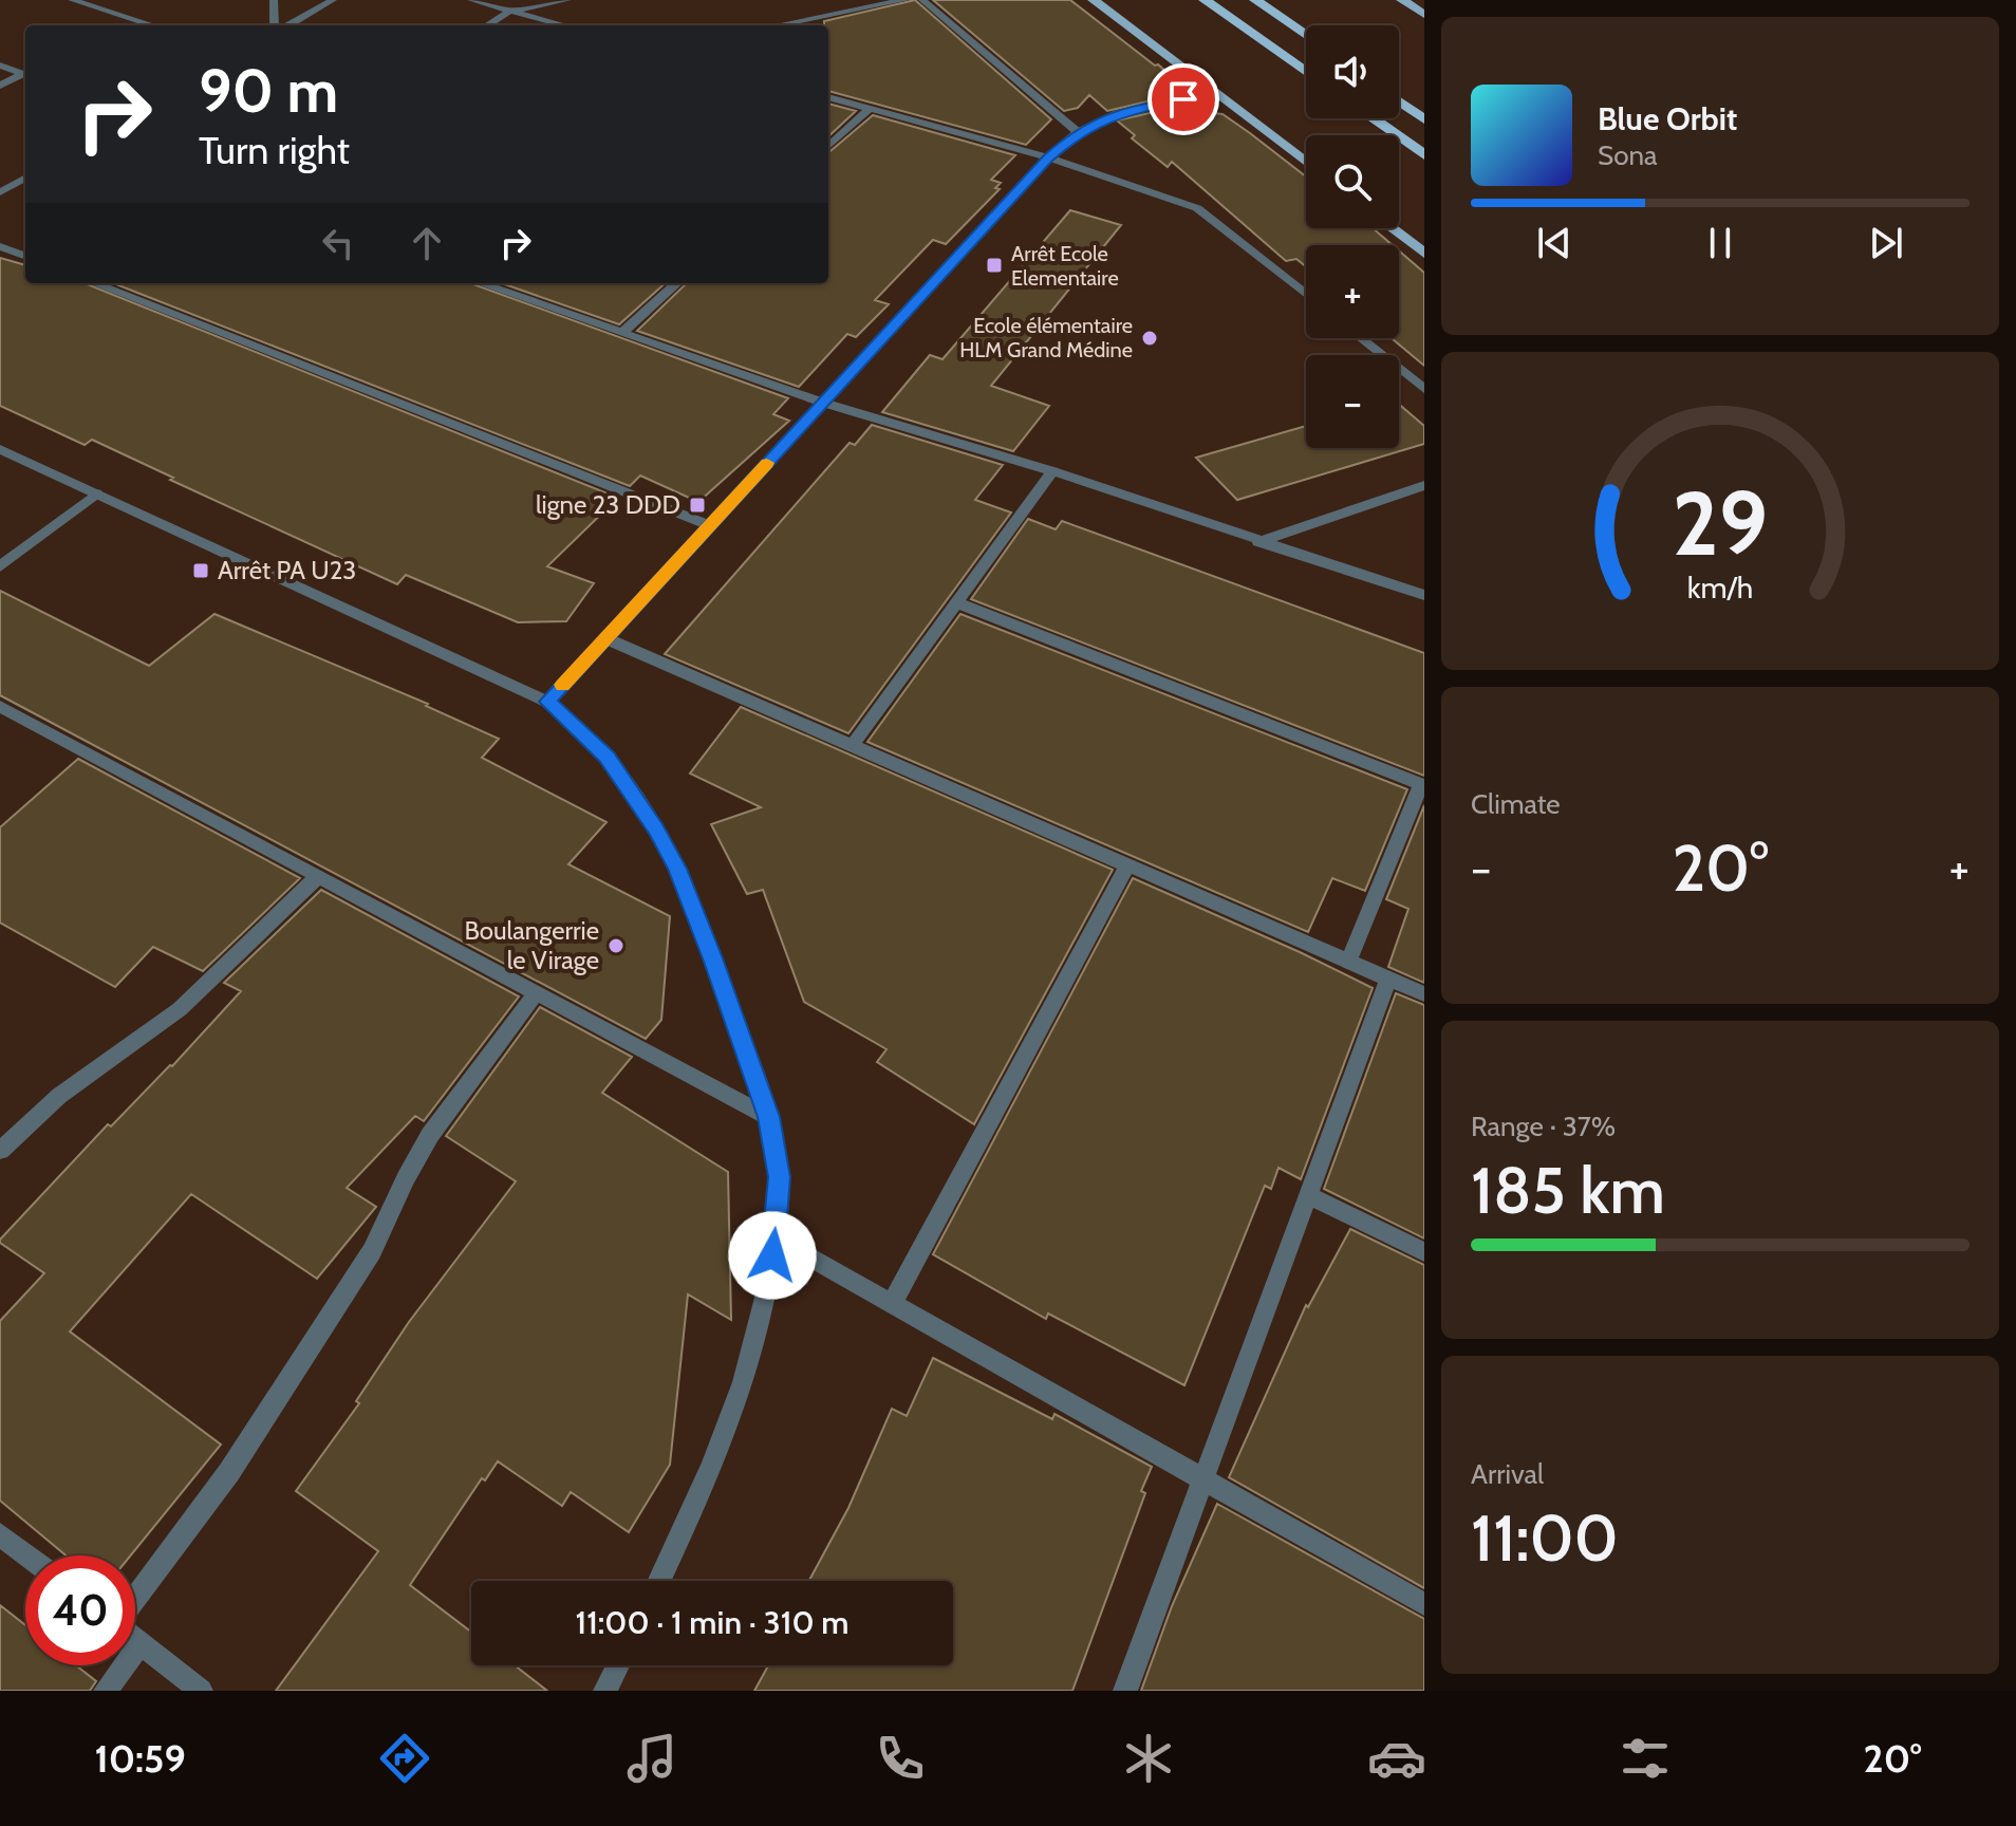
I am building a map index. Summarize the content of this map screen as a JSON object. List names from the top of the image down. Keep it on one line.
{"places":{"transit":["Arrêt Ecole Elementaire","ligne 23 DDD","Arrêt PA U23"],"other":["Ecole élémentaire HLM Grand Médine","Boulangerrie le Virage"]},"page":{"map_buttons":["+","−"],"turn":["90 m","Turn right"],"song":["Blue Orbit","Sona"],"tile":["Climate",["Range · 37%","185 km"],["Arrival","11:00"]],"heat":["−","20°","+"],"limit":"40","trip":"11:00 · 1 min · 310 m","tabs":["10:59","20°"],"gauge":["29","km/h"]}}
